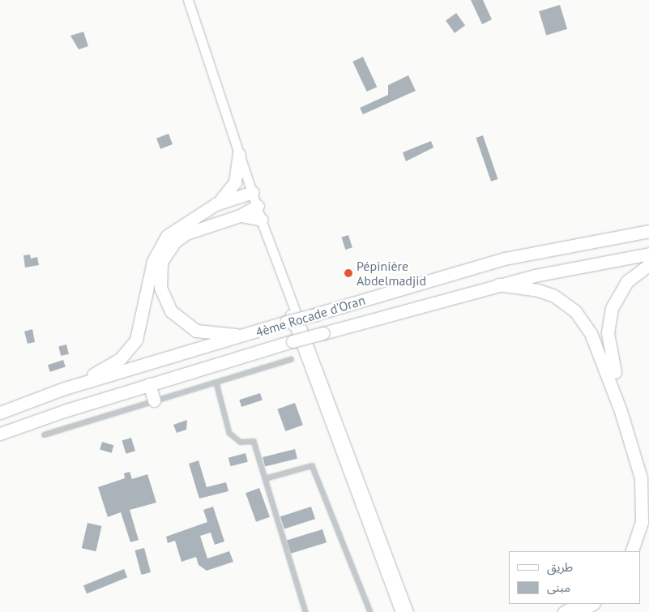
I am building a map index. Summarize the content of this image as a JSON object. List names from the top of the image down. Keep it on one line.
{"streets":{"highway":["4ème Rocade d'Oran"]},"places":["Pépinière Abdelmadjid"],"legend":["طريق","مبنى"]}
